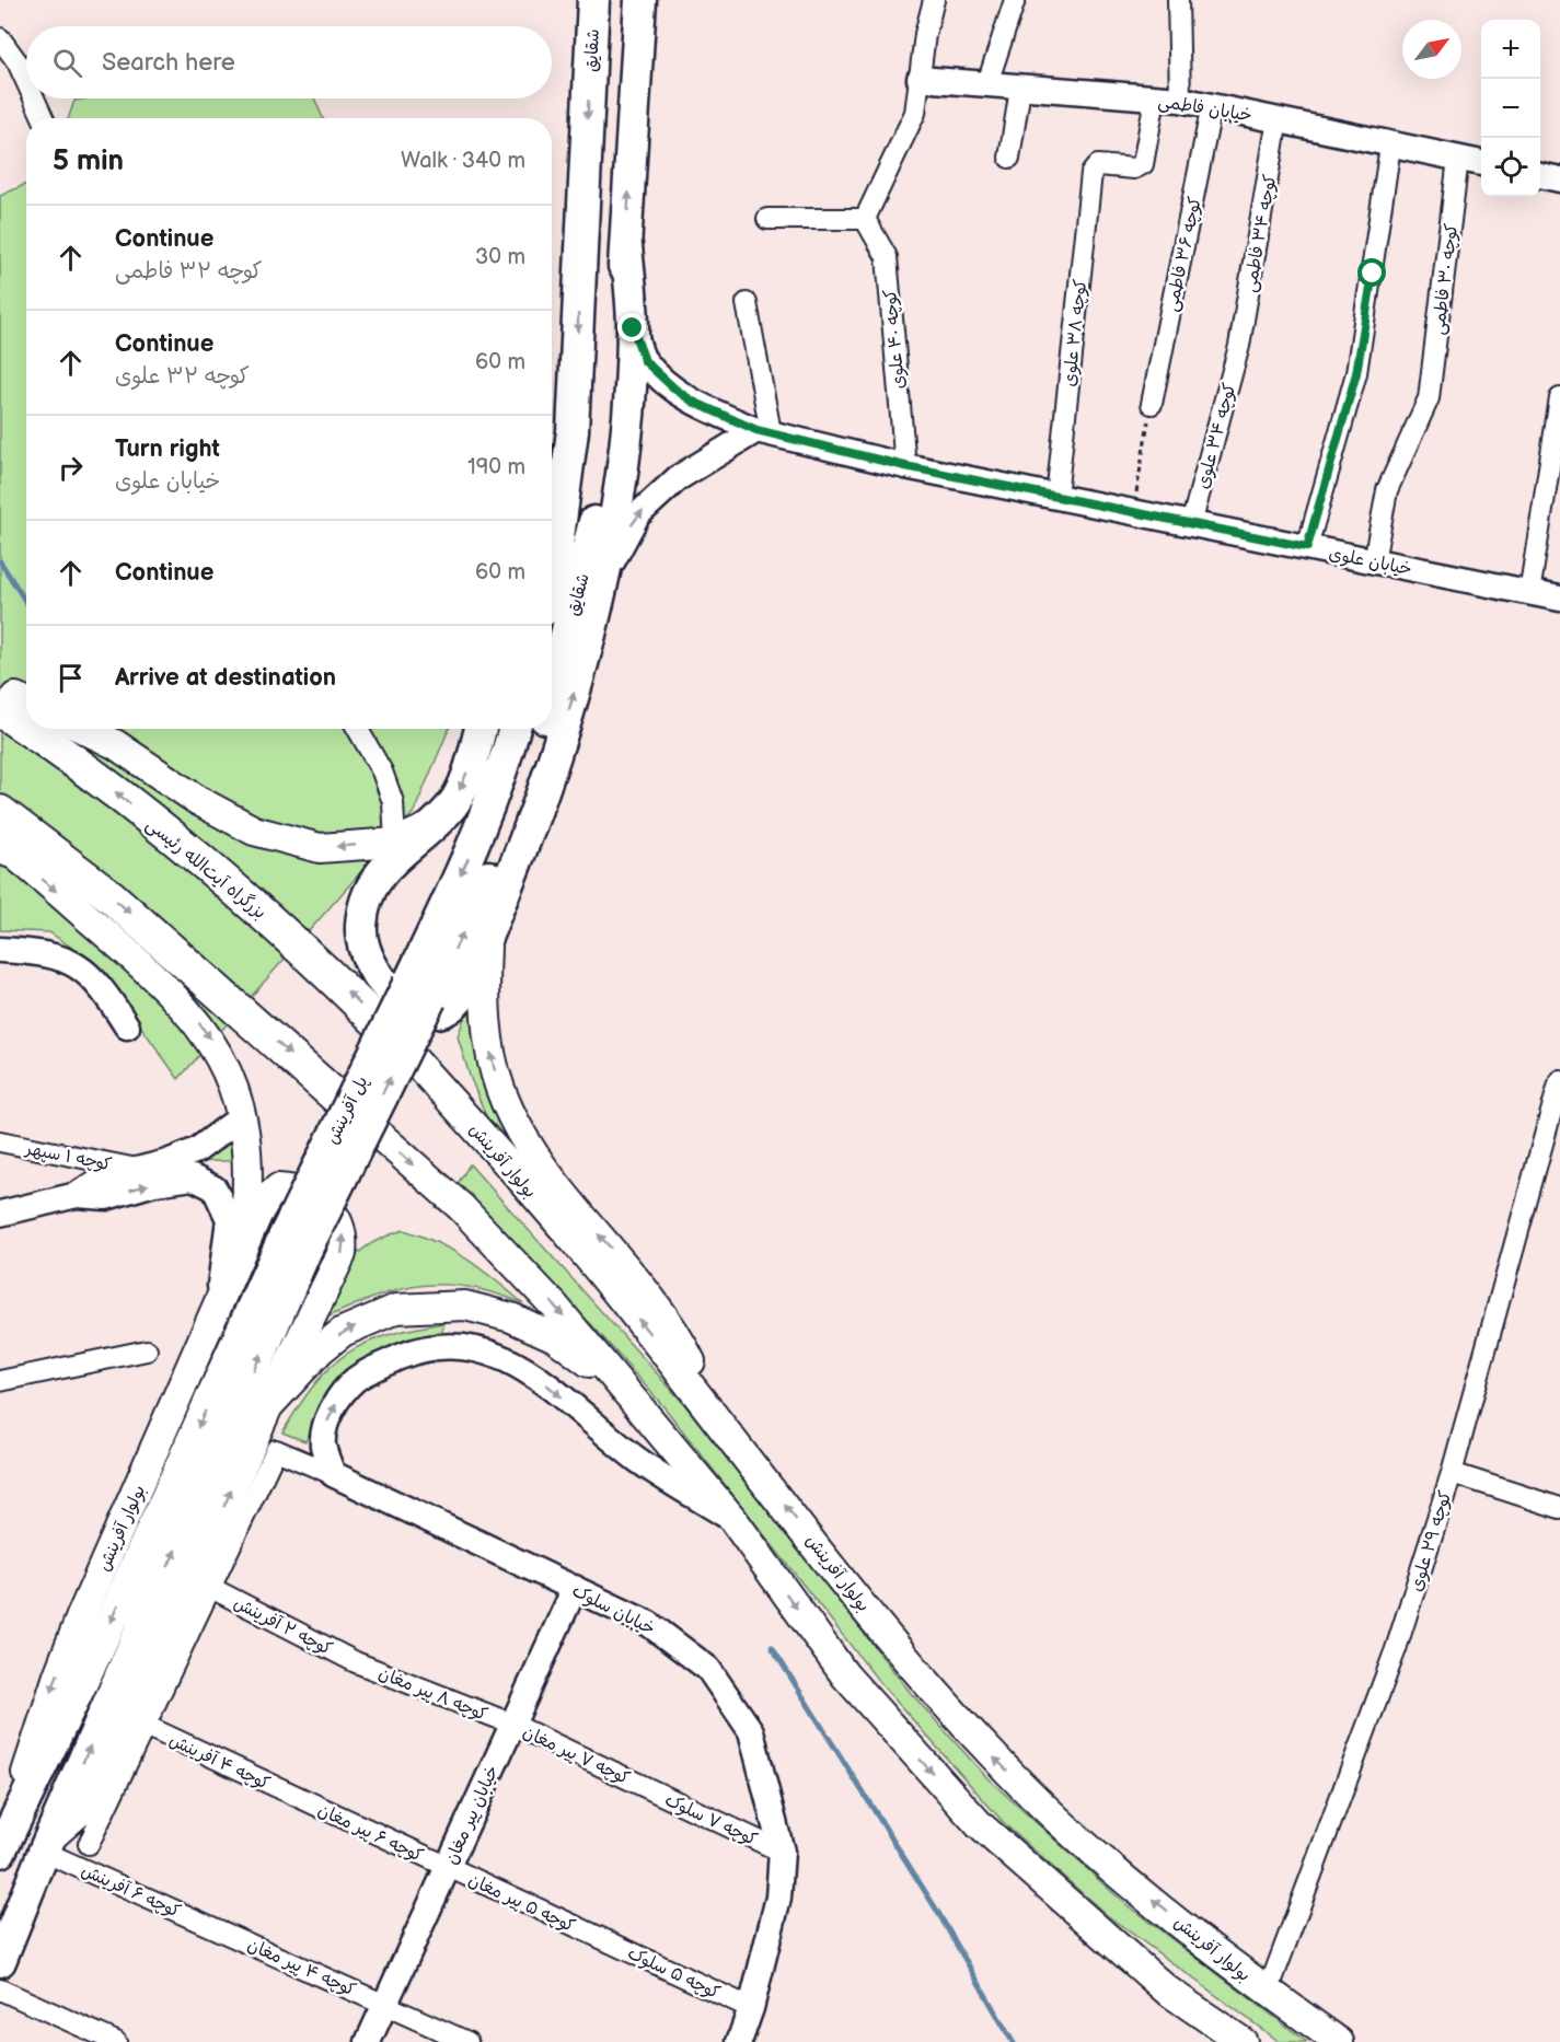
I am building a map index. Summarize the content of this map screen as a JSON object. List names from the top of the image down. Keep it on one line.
{"streets":{"highway":["بزرگراه آیت‌الله رئیسی"],"main road":["شقایق","پل آفرینش","بولوار آفرینش"],"street":["خیابان فاطمی","کوچه ۳۴ فاطمی","کوچه ۳۶ فاطمی","کوچه ۳۰ فاطمی","کوچه ۳۸ علوی","کوچه ۴۰ علوی","کوچه ۳۴ علوی","خیابان علوی","کوچه ۱ سپهر","کوچه ۲۹ علوی","خیابان سلوک","کوچه ۲ آفرینش","کوچه ۸ پیر مغان","کوچه ۷ پیر مغان","کوچه ۴ آفرینش","خیابان پیر مغان","کوچه ۷ سلوک","کوچه ۶ پیر مغان","کوچه ۶ آفرینش","کوچه ۵ پیر مغان","کوچه ۴ پیر مغان","کوچه ۵ سلوک"]},"crossings":[["شقایق","خیابان علوی"],["شقایق","پل آفرینش"],["خیابان فاطمی","کوچه ۳۴ فاطمی"],["خیابان فاطمی","کوچه ۳۶ فاطمی"],["خیابان فاطمی","کوچه ۳۰ فاطمی"],["خیابان فاطمی","کوچه ۳۸ علوی"],["کوچه ۳۴ فاطمی","کوچه ۳۴ علوی"],["کوچه ۳۰ فاطمی","خیابان علوی"],["کوچه ۳۸ علوی","خیابان علوی"],["کوچه ۴۰ علوی","خیابان علوی"],["کوچه ۳۴ علوی","خیابان علوی"],["بزرگراه آیت‌الله رئیسی","بولوار آفرینش"],["پل آفرینش","بولوار آفرینش"],["بولوار آفرینش","کوچه ۲۹ علوی"],["خیابان سلوک","خیابان پیر مغان"],["خیابان سلوک","کوچه ۷ سلوک"],["خیابان سلوک","کوچه ۵ سلوک"],["کوچه ۲ آفرینش","کوچه ۸ پیر مغان"],["کوچه ۸ پیر مغان","کوچه ۷ پیر مغان"],["کوچه ۸ پیر مغان","خیابان پیر مغان"],["کوچه ۷ پیر مغان","خیابان پیر مغان"],["کوچه ۷ پیر مغان","کوچه ۷ سلوک"],["کوچه ۴ آفرینش","کوچه ۶ پیر مغان"],["خیابان پیر مغان","کوچه ۶ پیر مغان"],["خیابان پیر مغان","کوچه ۵ پیر مغان"],["خیابان پیر مغان","کوچه ۴ پیر مغان"],["کوچه ۶ پیر مغان","کوچه ۵ پیر مغان"],["کوچه ۶ آفرینش","کوچه ۴ پیر مغان"],["کوچه ۵ پیر مغان","کوچه ۵ سلوک"]],"north":"top right","page":{"map_buttons":["+","−"],"search":"Search here","heading":["5 min","Walk · 340 m"],"list":[["Continue","کوچه ۳۲ فاطمی","30 m"],["Continue","کوچه ۳۲ علوی","60 m"],["Turn right","خیابان علوی","190 m"],["Continue","60 m"],"Arrive at destination"]}}
